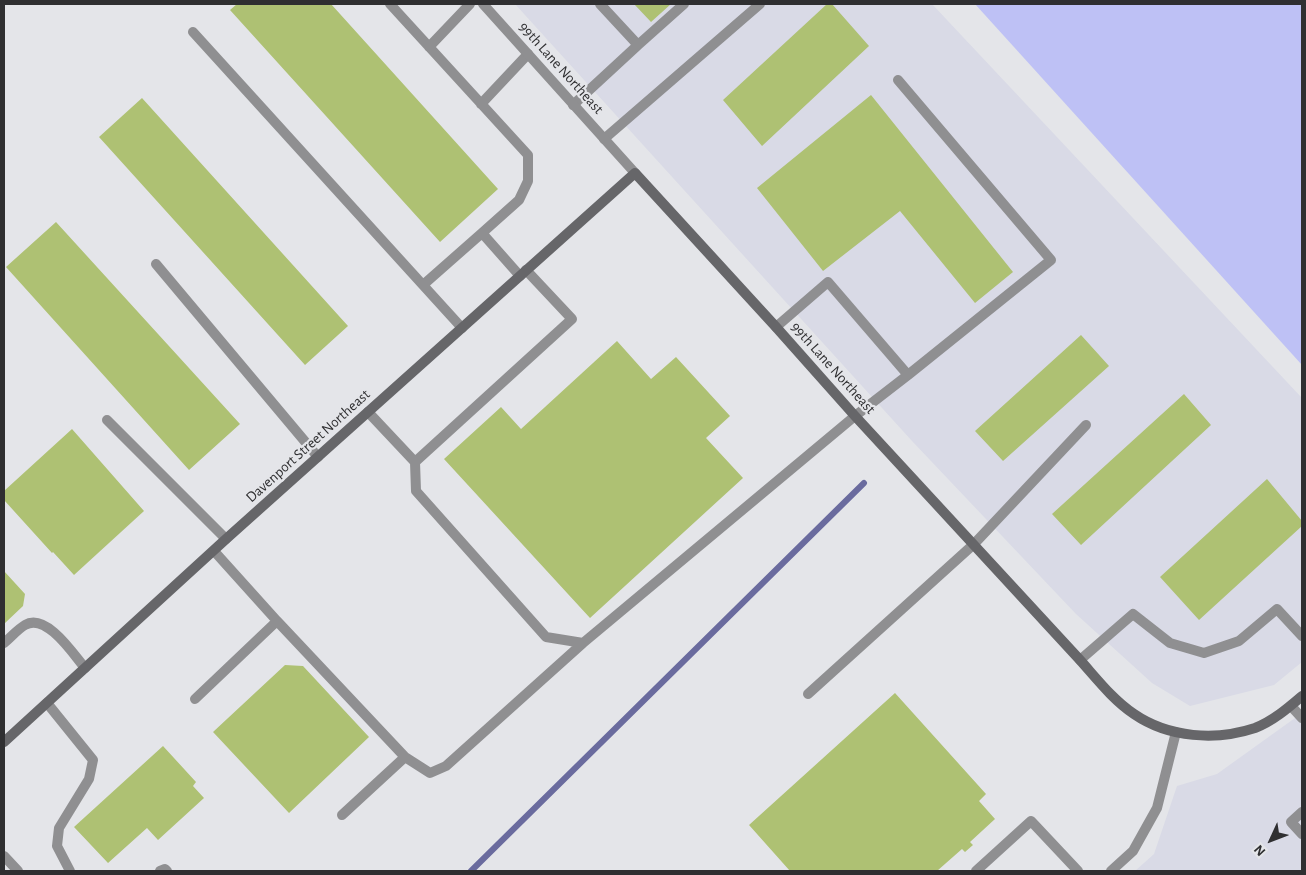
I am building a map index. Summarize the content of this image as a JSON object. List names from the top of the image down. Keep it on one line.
{"streets":{"street":["99th Lane Northeast","Davenport Street Northeast"]},"crossings":[["99th Lane Northeast","Davenport Street Northeast"]],"north":"bottom left"}
